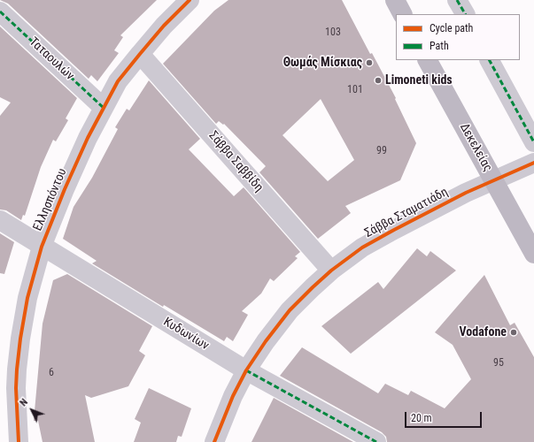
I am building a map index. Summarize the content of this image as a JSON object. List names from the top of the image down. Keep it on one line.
{"streets":{"main road":["Δεκελείας"],"street":["Ταταουλών","Σάββα Σαββίδη","Ελλησπόντου","Σάββα Σταματιάδη","Κυδωνίων"]},"crossings":[["Ταταουλών","Ελλησπόντου"],["Δεκελείας","Σάββα Σταματιάδη"],["Σάββα Σαββίδη","Ελλησπόντου"],["Σάββα Σαββίδη","Σάββα Σταματιάδη"],["Ελλησπόντου","Κυδωνίων"],["Σάββα Σταματιάδη","Κυδωνίων"]],"places":["Θωμάς Μίσκιας","Limoneti kids","Vodafone"],"house_numbers":["103","101","99","95","6"],"legend":["Cycle path","Path"],"scale_bar":"20 m","north":"top left"}
